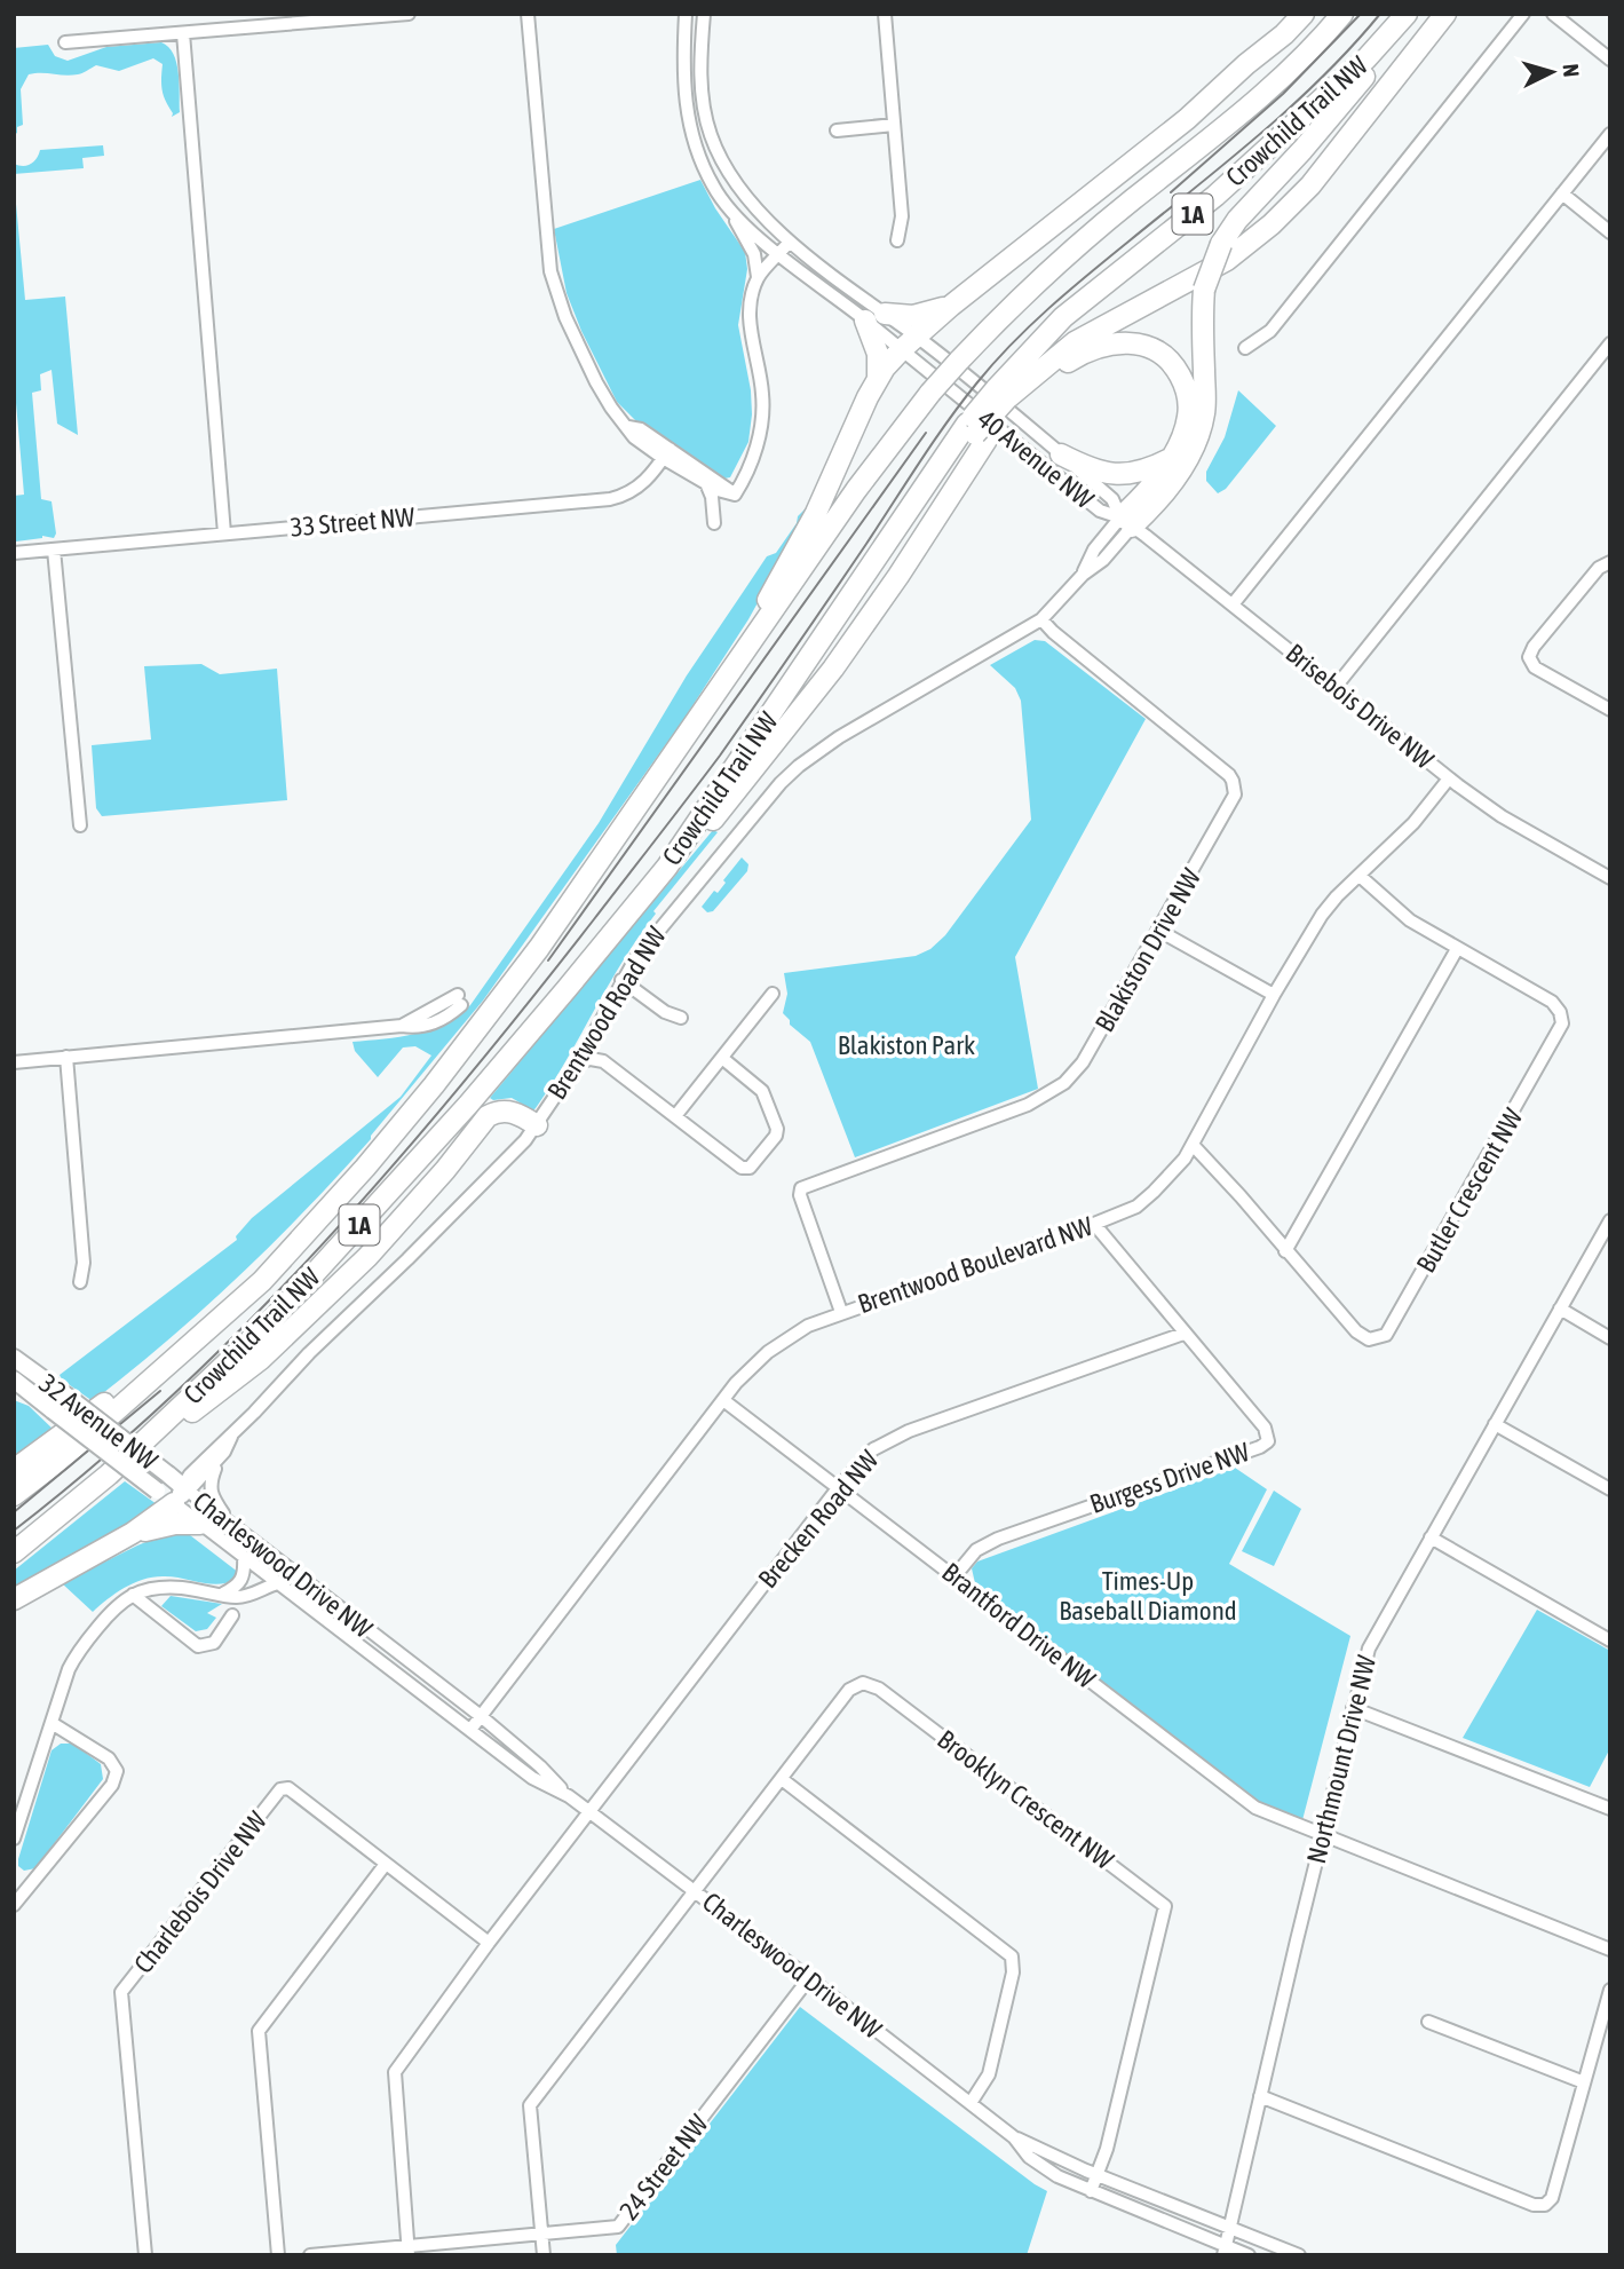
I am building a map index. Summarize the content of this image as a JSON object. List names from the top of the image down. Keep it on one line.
{"streets":{"highway":["Crowchild Trail NW","1A"],"main road":["32 Avenue NW"],"street":["40 Avenue NW","33 Street NW","Brisebois Drive NW","Blakiston Drive NW","Brentwood Road NW","Butler Crescent NW","Brentwood Boulevard NW","Burgess Drive NW","Brecken Road NW","Charleswood Drive NW","Brantford Drive NW","Northmount Drive NW","Brooklyn Crescent NW","Charlebois Drive NW","24 Street NW"]},"crossings":[["40 Avenue NW","Brisebois Drive NW"],["40 Avenue NW","Brentwood Road NW"],["Brisebois Drive NW","Brentwood Road NW"],["Brisebois Drive NW","Brentwood Boulevard NW"],["Blakiston Drive NW","Brentwood Road NW"],["Blakiston Drive NW","Brentwood Boulevard NW"],["Brentwood Road NW","32 Avenue NW"],["Brentwood Road NW","Charleswood Drive NW"],["Butler Crescent NW","Brentwood Boulevard NW"],["Brentwood Boulevard NW","Burgess Drive NW"],["Brentwood Boulevard NW","Charleswood Drive NW"],["Brentwood Boulevard NW","Brantford Drive NW"],["32 Avenue NW","Charleswood Drive NW"],["Burgess Drive NW","Brecken Road NW"],["Burgess Drive NW","Brantford Drive NW"],["Brecken Road NW","Charleswood Drive NW"],["Brecken Road NW","Brantford Drive NW"],["Brecken Road NW","Charlebois Drive NW"],["Brecken Road NW","24 Street NW"],["Charleswood Drive NW","Northmount Drive NW"],["Charleswood Drive NW","Brooklyn Crescent NW"],["Charleswood Drive NW","24 Street NW"],["Brantford Drive NW","Northmount Drive NW"],["Brooklyn Crescent NW","24 Street NW"]],"parks":["Blakiston Park","Times-Up Baseball Diamond"],"north":"right"}
